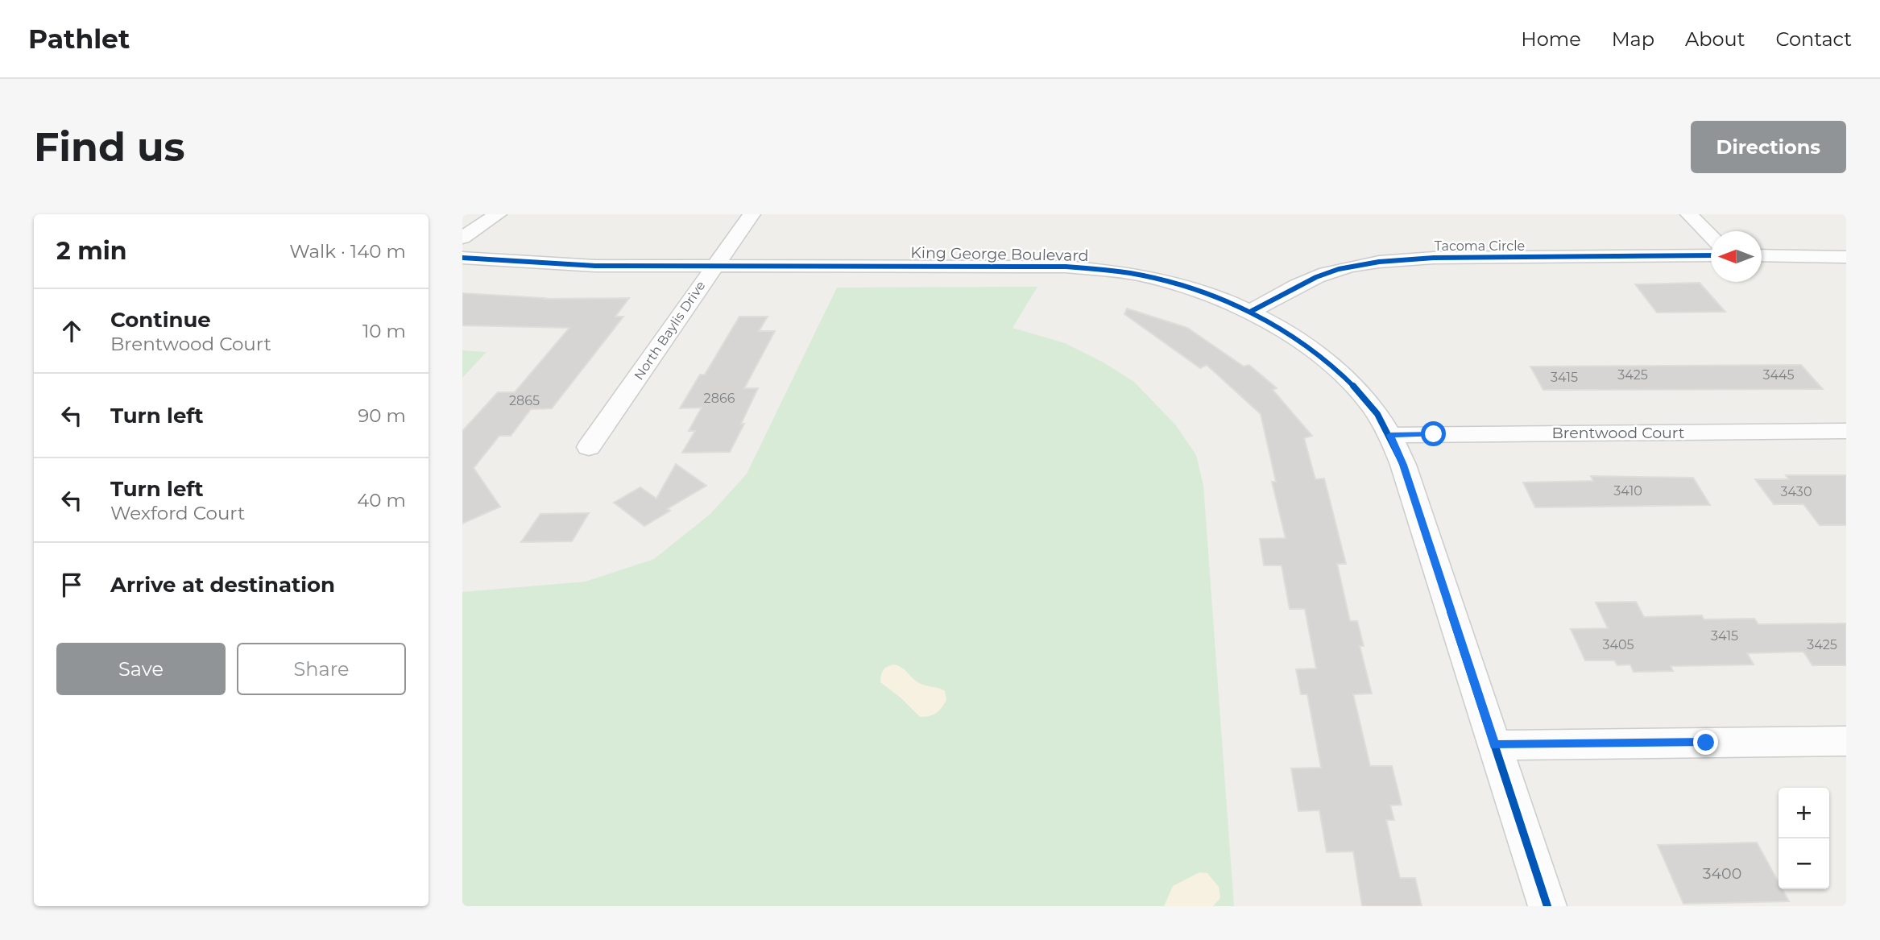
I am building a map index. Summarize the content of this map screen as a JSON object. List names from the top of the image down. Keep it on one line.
{"streets":{"street":["Tacoma Circle","King George Boulevard","North Baylis Drive","Brentwood Court"]},"crossings":[["Tacoma Circle","King George Boulevard"],["King George Boulevard","North Baylis Drive"],["King George Boulevard","Brentwood Court"]],"house_numbers":["3425","3445","3415","2866","2865","3410","3430","3415","3405","3425","3400"],"north":"left","page":{"header":"Pathlet","nav":["Home","Map","About","Contact"],"buttons":["Directions",["Save","Share"]],"title":"Find us","heading":["2 min","Walk · 140 m"],"list":[["Continue","Brentwood Court","10 m"],["Turn left","90 m"],["Turn left","Wexford Court","40 m"],"Arrive at destination"],"map_buttons":["+","−"]}}
